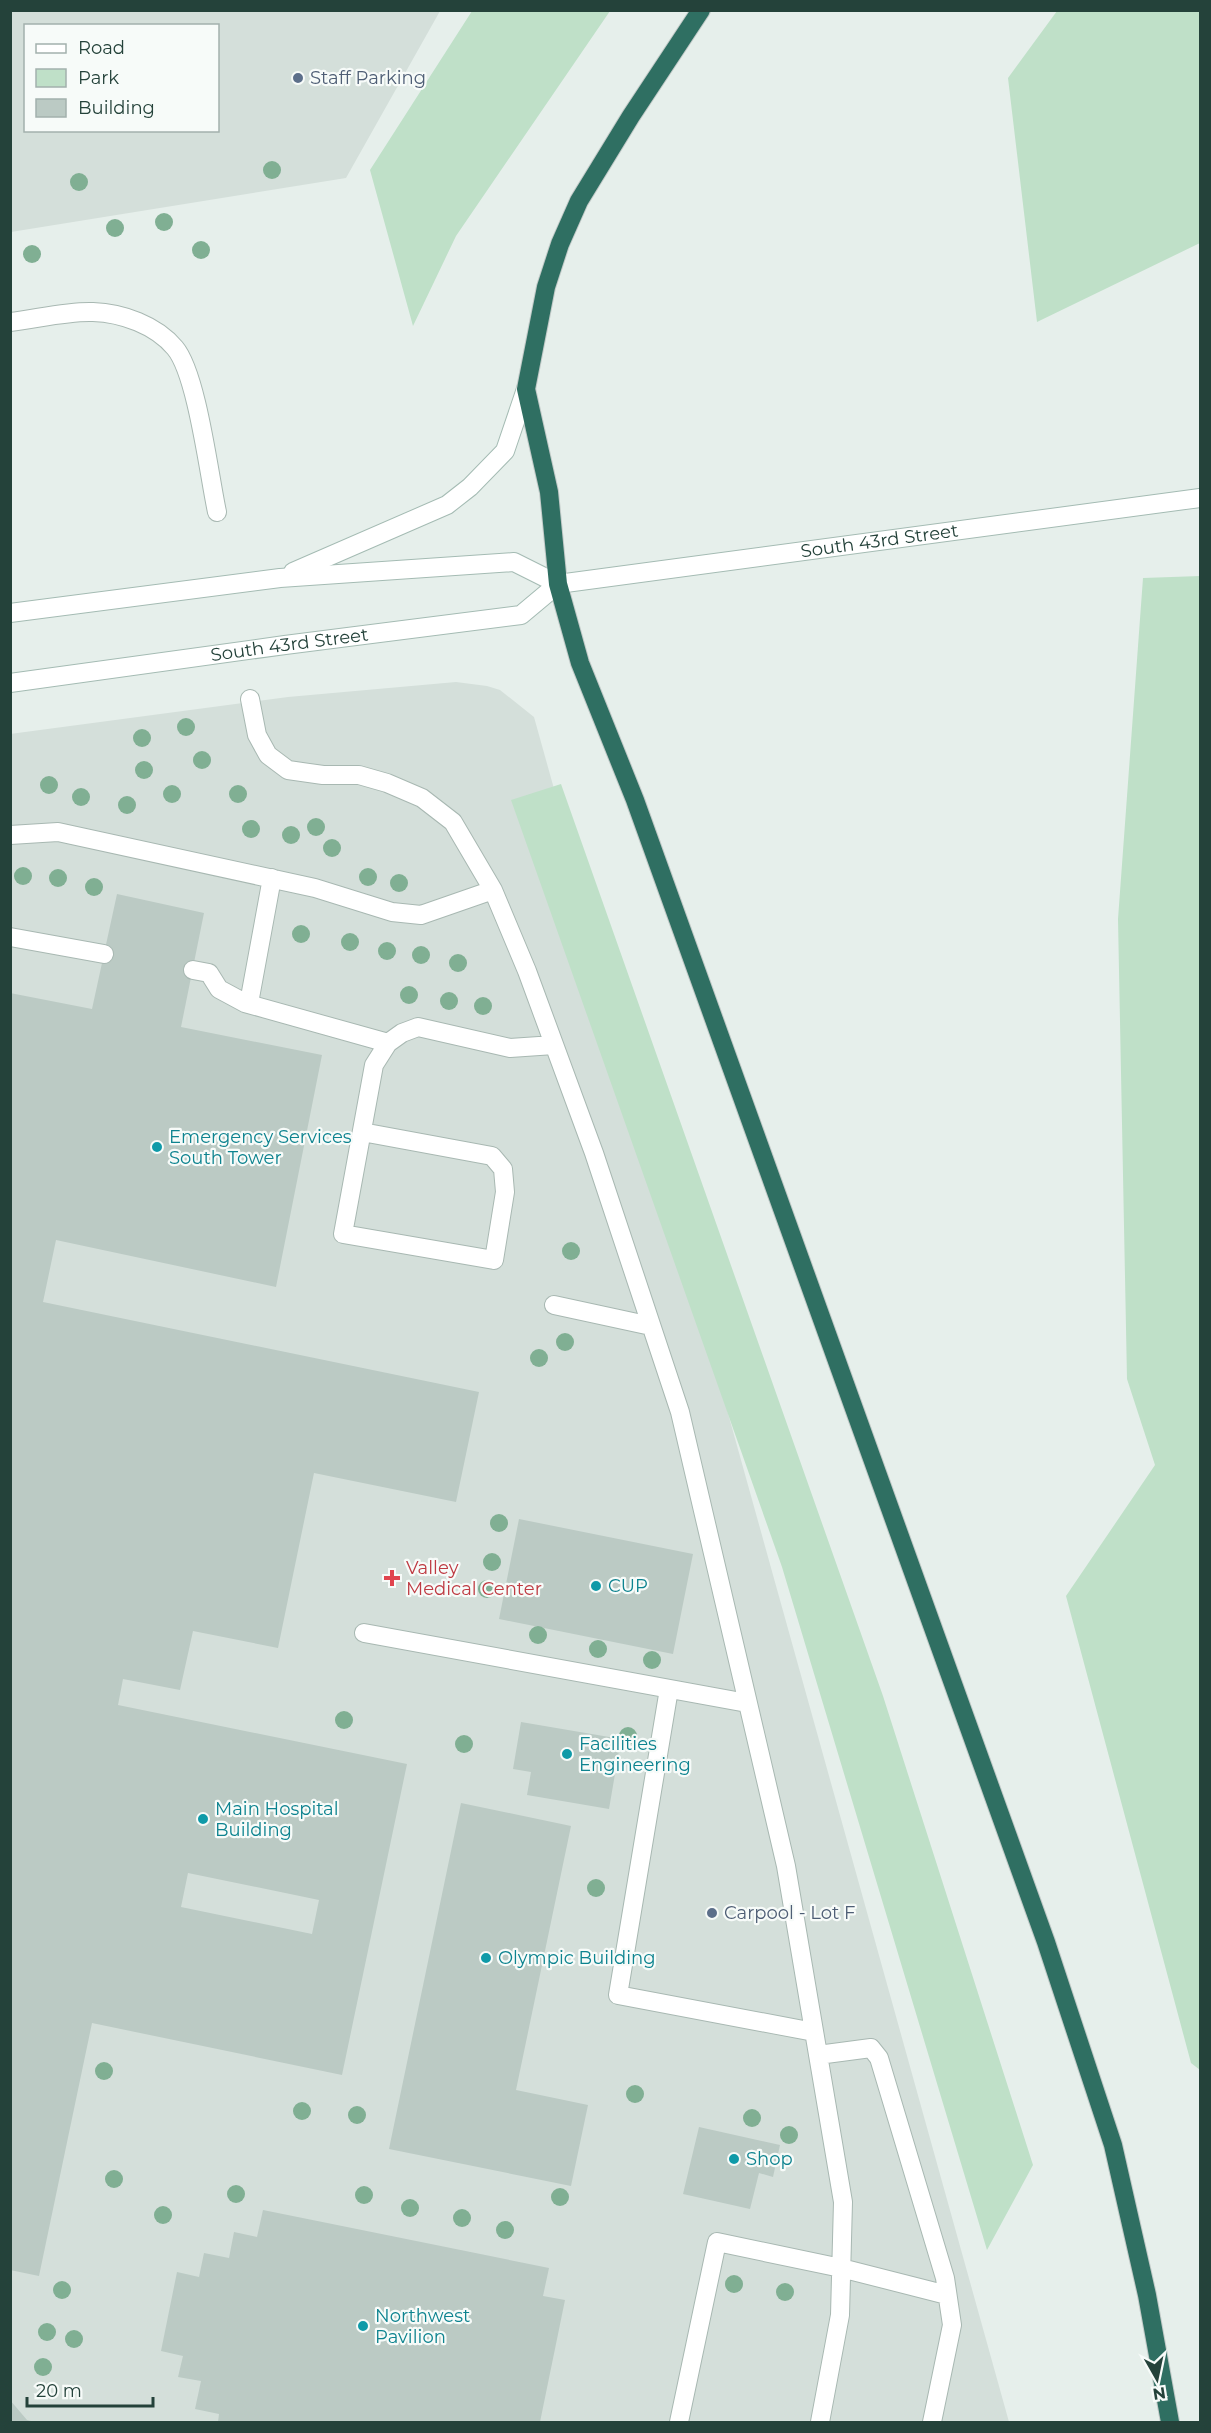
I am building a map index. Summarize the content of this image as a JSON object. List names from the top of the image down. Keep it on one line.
{"streets":{"main road":["South 43rd Street"]},"places":{"other":["Staff Parking","Emergency Services South Tower","CUP","Facilities Engineering","Main Hospital Building","Carpool - Lot F","Olympic Building","Shop","Northwest Pavilion"],"health":["Valley Medical Center"]},"legend":["Road","Park","Building"],"scale_bar":"20 m","north":"bottom"}
